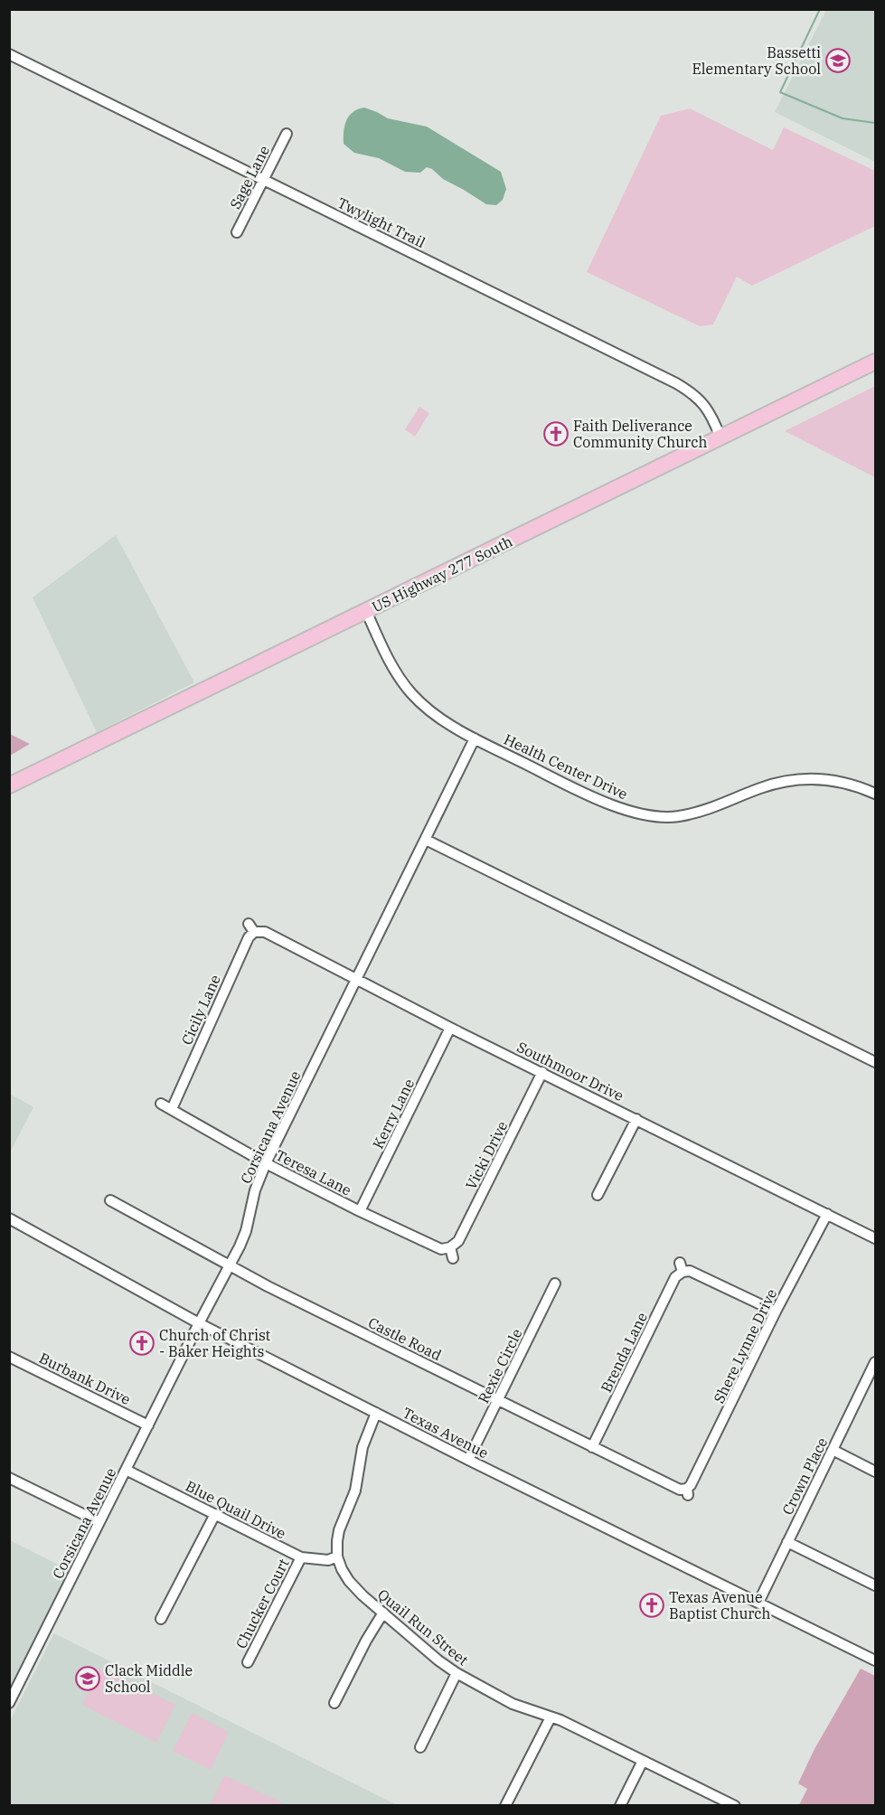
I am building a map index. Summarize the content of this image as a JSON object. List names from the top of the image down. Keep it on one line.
{"streets":{"highway":["US Highway 277 South"],"street":["Sage Lane","Twylight Trail","Health Center Drive","Cicily Lane","Southmoor Drive","Kerry Lane","Corsicana Avenue","Vicki Drive","Teresa Lane","Castle Road","Shere Lynne Drive","Brenda Lane","Rexie Circle","Burbank Drive","Texas Avenue","Crown Place","Blue Quail Drive","Chucker Court","Quail Run Street"]},"crossings":[["Sage Lane","Twylight Trail"],["Twylight Trail","US Highway 277 South"],["US Highway 277 South","Health Center Drive"],["Health Center Drive","Corsicana Avenue"],["Cicily Lane","Southmoor Drive"],["Cicily Lane","Teresa Lane"],["Southmoor Drive","Kerry Lane"],["Southmoor Drive","Corsicana Avenue"],["Southmoor Drive","Vicki Drive"],["Southmoor Drive","Shere Lynne Drive"],["Kerry Lane","Teresa Lane"],["Corsicana Avenue","Teresa Lane"],["Corsicana Avenue","Castle Road"],["Corsicana Avenue","Burbank Drive"],["Corsicana Avenue","Texas Avenue"],["Corsicana Avenue","Blue Quail Drive"],["Vicki Drive","Teresa Lane"],["Castle Road","Shere Lynne Drive"],["Castle Road","Brenda Lane"],["Castle Road","Rexie Circle"],["Shere Lynne Drive","Brenda Lane"],["Rexie Circle","Texas Avenue"],["Texas Avenue","Crown Place"],["Blue Quail Drive","Chucker Court"],["Blue Quail Drive","Quail Run Street"]],"places":{"school or university":["Bassetti Elementary School","Clack Middle School"],"church":["Faith Deliverance Community Church","Church of Christ - Baker Heights","Texas Avenue Baptist Church"]}}
